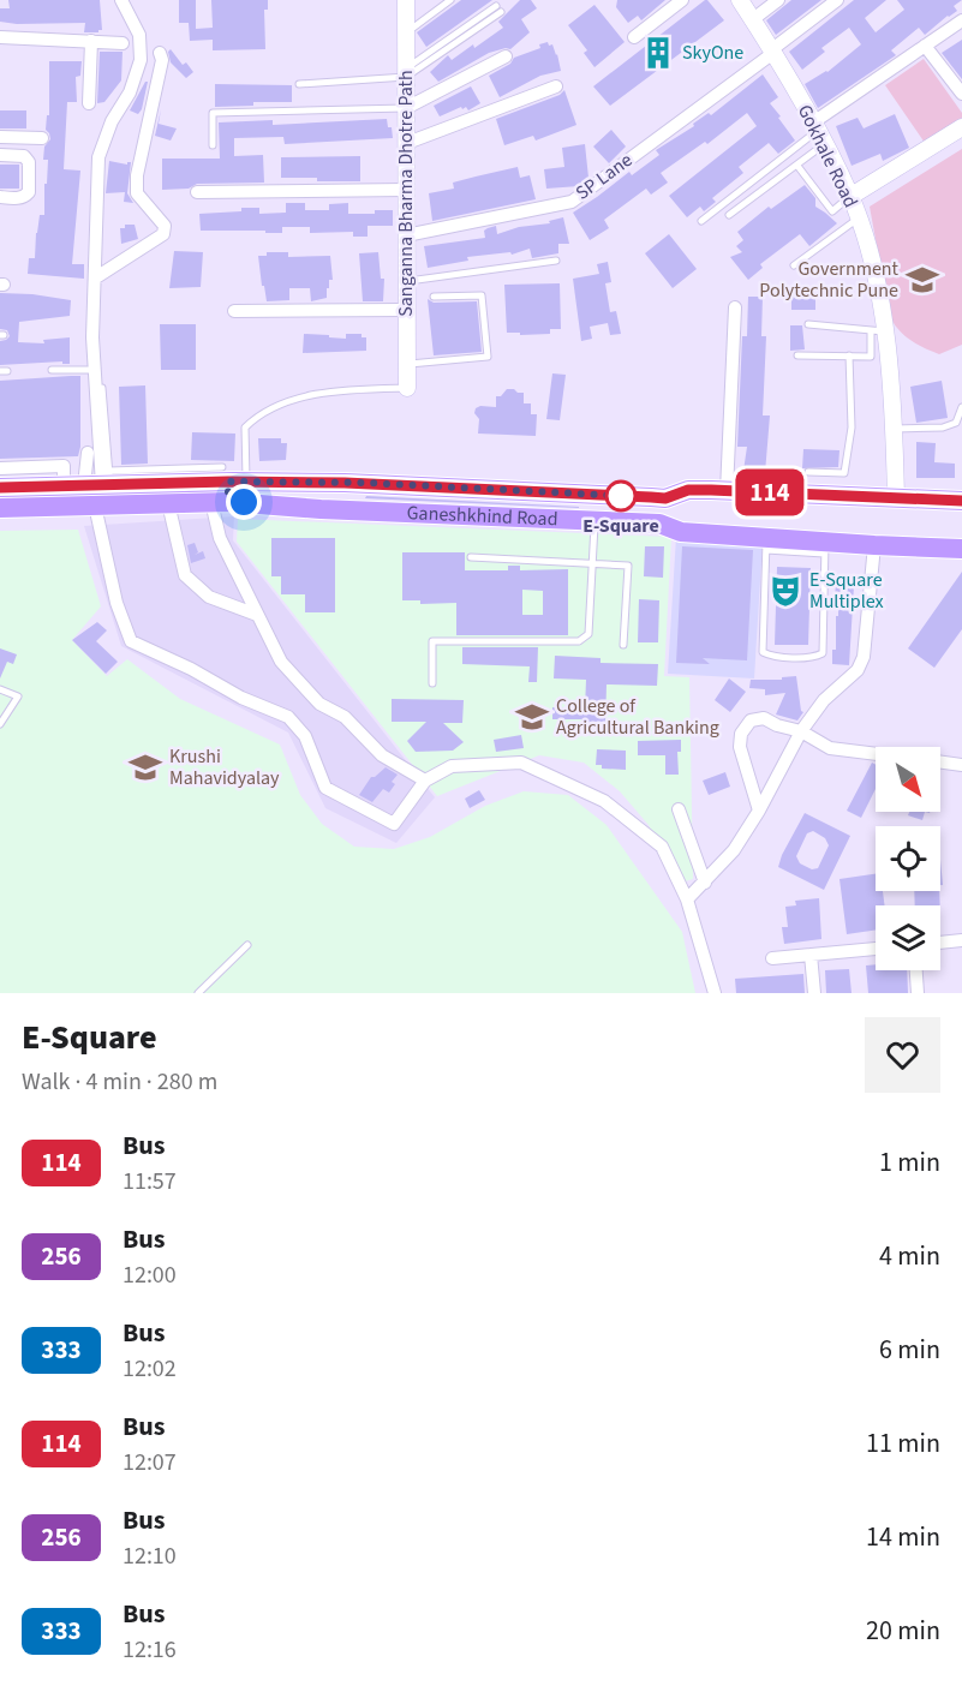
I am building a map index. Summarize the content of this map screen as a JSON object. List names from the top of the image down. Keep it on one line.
{"streets":{"main road":["Ganeshkhind Road"],"street":["Gokhale Road","SP Lane","Sanganna Bharma Dhotre Path"]},"crossings":[["Gokhale Road","SP Lane"],["Gokhale Road","Ganeshkhind Road"],["SP Lane","Sanganna Bharma Dhotre Path"]],"places":{"building":["SkyOne"],"school or university":["Government Polytechnic Pune","College of Agricultural Banking","Krushi Mahavidyalay"],"other":["E-Square"],"theatre":["E-Square Multiplex"]},"lines":["bus line 114"],"north":"bottom right","page":{"on_map":"114","heading":["E-Square","Walk · 4 min · 280 m"],"list":[{"mark":"114","name":"Bus","note":"11:57","value":"1 min"},{"mark":"256","name":"Bus","note":"12:00","value":"4 min"},{"mark":"333","name":"Bus","note":"12:02","value":"6 min"},{"mark":"114","name":"Bus","note":"12:07","value":"11 min"},{"mark":"256","name":"Bus","note":"12:10","value":"14 min"},{"mark":"333","name":"Bus","note":"12:16","value":"20 min"}]}}
